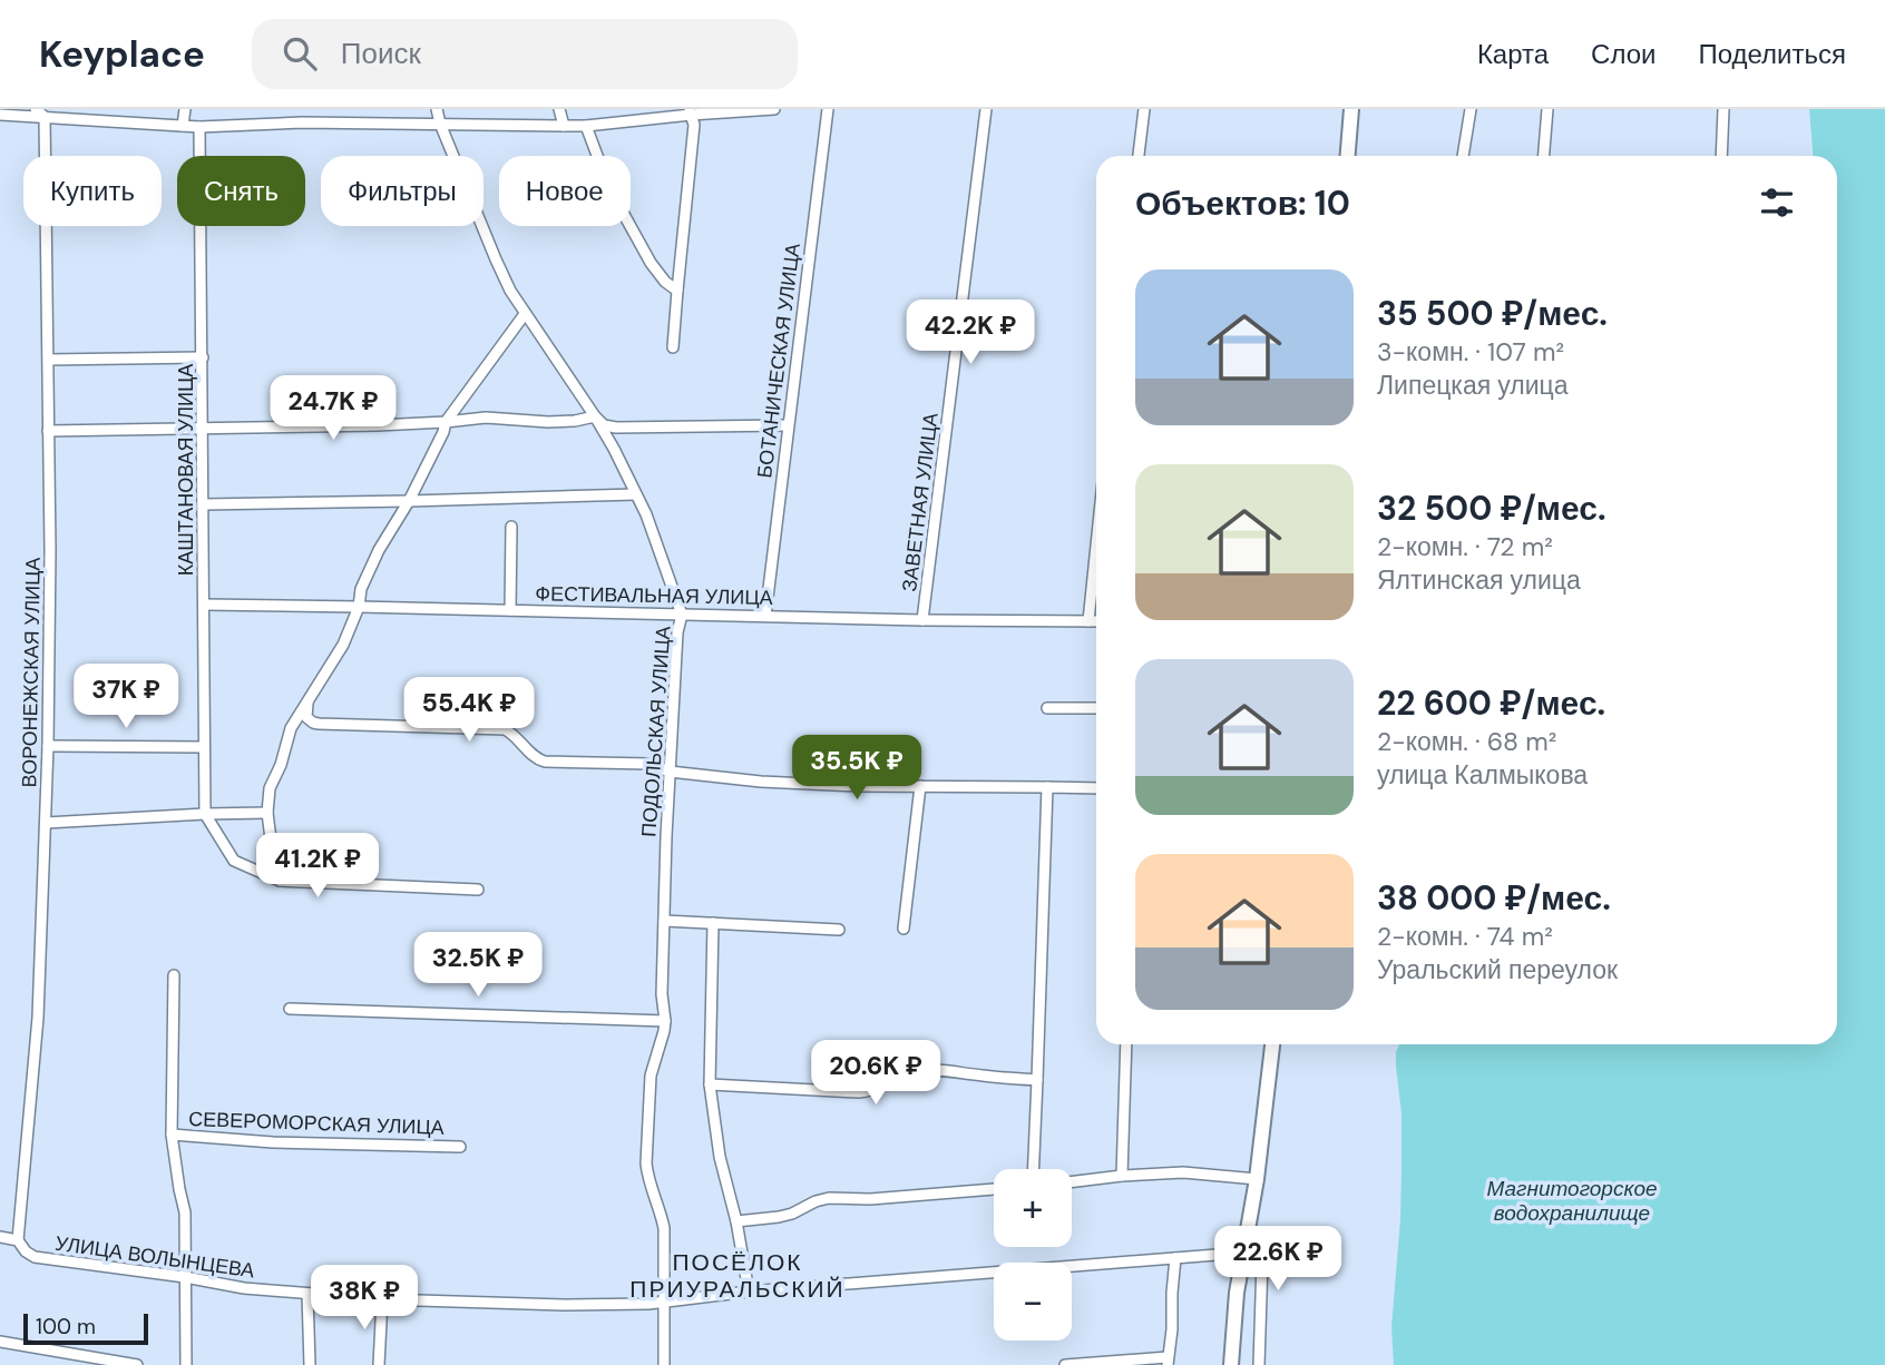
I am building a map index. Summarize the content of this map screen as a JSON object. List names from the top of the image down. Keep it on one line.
{"streets":{"street":["БОТАНИЧЕСКАЯ УЛИЦА","КАШТАНОВАЯ УЛИЦА","ЗАВЕТНАЯ УЛИЦА","ФЕСТИВАЛЬНАЯ УЛИЦА","ВОРОНЕЖСКАЯ УЛИЦА","ПОДОЛЬСКАЯ УЛИЦА","СЕВЕРОМОРСКАЯ УЛИЦА","УЛИЦА ВОЛЫНЦЕВА"]},"crossings":[["БОТАНИЧЕСКАЯ УЛИЦА","ФЕСТИВАЛЬНАЯ УЛИЦА"],["КАШТАНОВАЯ УЛИЦА","ФЕСТИВАЛЬНАЯ УЛИЦА"],["ЗАВЕТНАЯ УЛИЦА","ФЕСТИВАЛЬНАЯ УЛИЦА"],["ФЕСТИВАЛЬНАЯ УЛИЦА","ПОДОЛЬСКАЯ УЛИЦА"],["ВОРОНЕЖСКАЯ УЛИЦА","УЛИЦА ВОЛЫНЦЕВА"],["ПОДОЛЬСКАЯ УЛИЦА","УЛИЦА ВОЛЫНЦЕВА"]],"districts":["ПОСЁЛОК ПРИУРАЛЬСКИЙ"],"water":["Магнитогорское водохранилище"],"scale_bar":"100 m","page":{"header":"Keyplace","search":"Поиск","nav":["Карта","Слои","Поделиться"],"chip":["Купить","Снять","Фильтры","Новое"],"heading":"Объектов: 10","list":[{"name":"35 500 ₽/мес.","note":"3-комн. · 107 m² · Липецкая улица"},{"name":"32 500 ₽/мес.","note":"2-комн. · 72 m² · Ялтинская улица"},{"name":"22 600 ₽/мес.","note":"2-комн. · 68 m² · улица Калмыкова"},{"name":"38 000 ₽/мес.","note":"2-комн. · 74 m² · Уральский переулок"}],"price":["42.2K ₽","24.7K ₽","37K ₽","55.4K ₽","35.5K ₽","41.2K ₽","32.5K ₽","20.6K ₽","22.6K ₽","38K ₽"],"map_buttons":["+","−"],"scale":"100 m"}}
